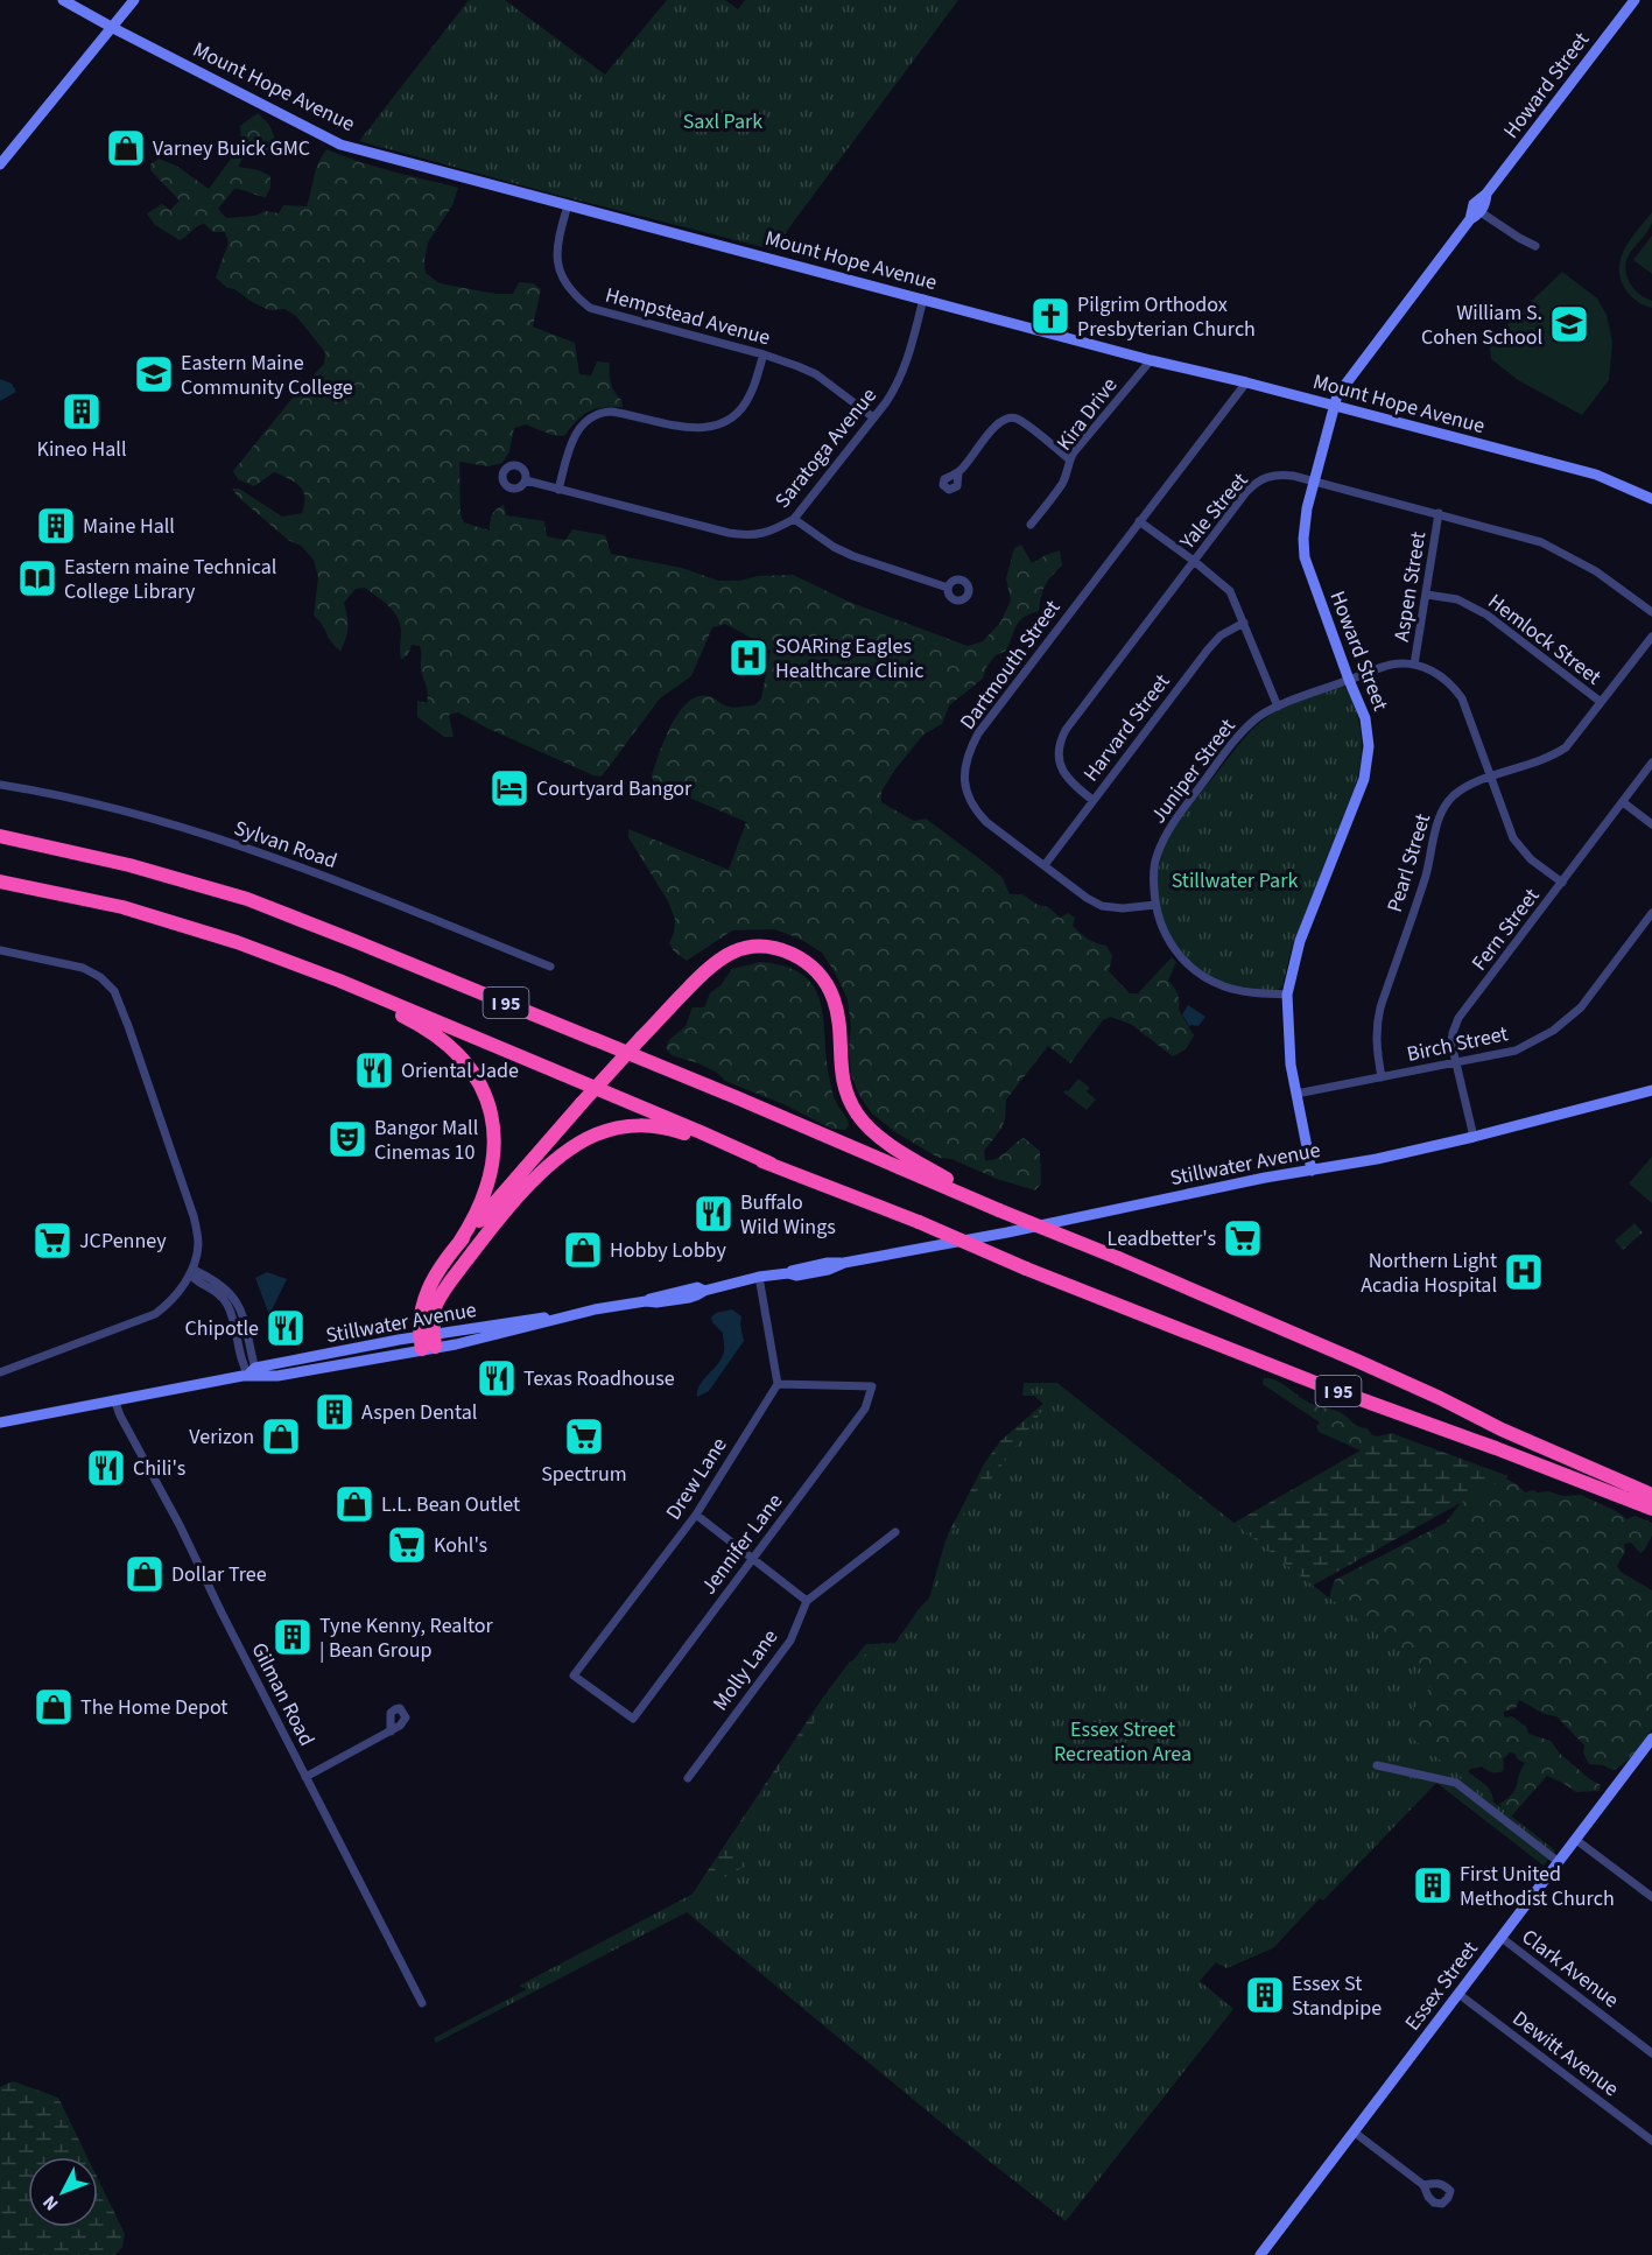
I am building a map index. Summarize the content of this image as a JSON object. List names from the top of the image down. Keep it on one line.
{"streets":{"highway":["I 95"],"street":["Howard Street","Mount Hope Avenue","Hempstead Avenue","Kira Drive","Saratoga Avenue","Yale Street","Aspen Street","Hemlock Street","Dartmouth Street","Harvard Street","Juniper Street","Sylvan Road","Pearl Street","Fern Street","Birch Street","Stillwater Avenue","Drew Lane","Jennifer Lane","Molly Lane","Gilman Road","Clark Avenue","Essex Street","Dewitt Avenue"]},"crossings":[["Howard Street","Mount Hope Avenue"],["Howard Street","Yale Street"],["Howard Street","Juniper Street"],["Howard Street","Birch Street"],["Howard Street","Stillwater Avenue"],["Mount Hope Avenue","Hempstead Avenue"],["Mount Hope Avenue","Kira Drive"],["Mount Hope Avenue","Saratoga Avenue"],["Mount Hope Avenue","Dartmouth Street"],["Hempstead Avenue","Saratoga Avenue"],["Yale Street","Aspen Street"],["Yale Street","Harvard Street"],["Aspen Street","Hemlock Street"],["Aspen Street","Juniper Street"],["Hemlock Street","Pearl Street"],["Dartmouth Street","Harvard Street"],["Dartmouth Street","Juniper Street"],["Pearl Street","Birch Street"],["Fern Street","Birch Street"],["Fern Street","Stillwater Avenue"],["Stillwater Avenue","Gilman Road"],["Drew Lane","Jennifer Lane"],["Clark Avenue","Essex Street"],["Essex Street","Dewitt Avenue"]],"parks":["Saxl Park","Stillwater Park","Essex Street Recreation Area"],"places":{"shop":["Varney Buick GMC","Hobby Lobby","Verizon","L.L. Bean Outlet","Dollar Tree","The Home Depot"],"church":["Pilgrim Orthodox Presbyterian Church"],"school or university":["William S. Cohen School","Eastern Maine Community College"],"building":["Kineo Hall","Maine Hall","Aspen Dental","Tyne Kenny, Realtor | Bean Group","First United Methodist Church","Essex St Standpipe"],"library":["Eastern maine Technical College Library"],"hospital":["SOARing Eagles Healthcare Clinic","Northern Light Acadia Hospital"],"hotel":["Courtyard Bangor"],"restaurant":["Oriental Jade","Buffalo Wild Wings","Chipotle","Texas Roadhouse","Chili's"],"theatre":["Bangor Mall Cinemas 10"],"supermarket":["Leadbetter's","JCPenney","Spectrum","Kohl's"]},"north":"bottom left"}
